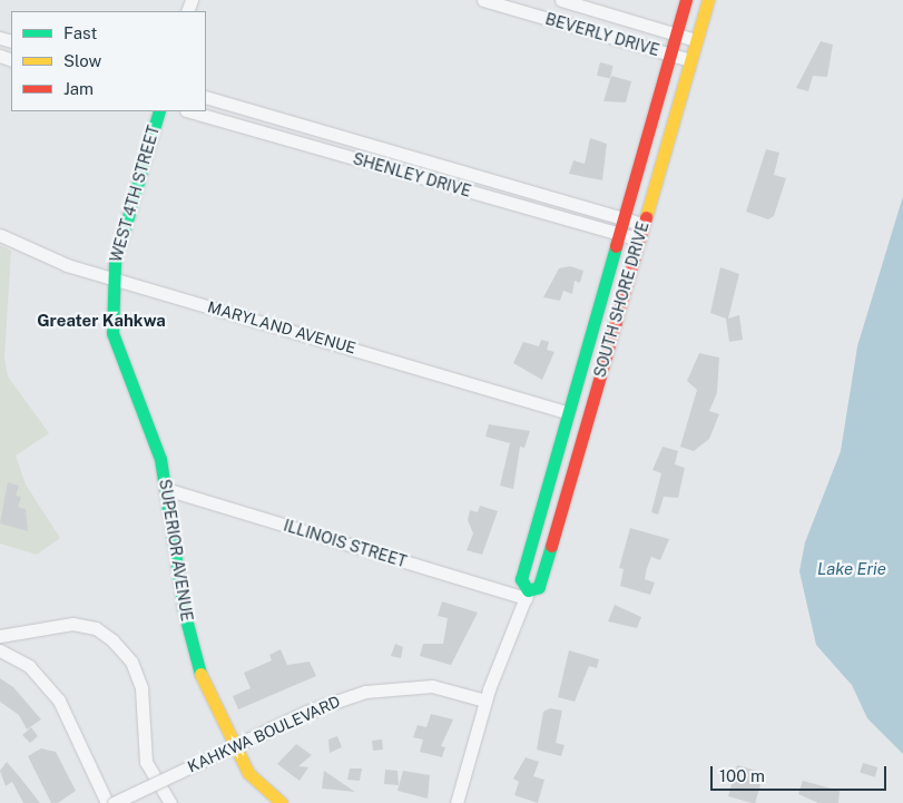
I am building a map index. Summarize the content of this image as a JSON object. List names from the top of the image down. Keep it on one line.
{"streets":{"street":["BEVERLY DRIVE","SHENLEY DRIVE","WEST 4TH STREET","SOUTH SHORE DRIVE","MARYLAND AVENUE","ILLINOIS STREET","SUPERIOR AVENUE","KAHKWA BOULEVARD"]},"crossings":[["BEVERLY DRIVE","SOUTH SHORE DRIVE"],["SHENLEY DRIVE","SOUTH SHORE DRIVE"],["WEST 4TH STREET","MARYLAND AVENUE"],["WEST 4TH STREET","SUPERIOR AVENUE"],["SOUTH SHORE DRIVE","MARYLAND AVENUE"],["SOUTH SHORE DRIVE","ILLINOIS STREET"],["SOUTH SHORE DRIVE","KAHKWA BOULEVARD"],["MARYLAND AVENUE","SUPERIOR AVENUE"],["ILLINOIS STREET","SUPERIOR AVENUE"],["SUPERIOR AVENUE","KAHKWA BOULEVARD"]],"districts":["Greater Kahkwa"],"water":["Lake Erie"],"legend":["Fast","Slow","Jam"],"scale_bar":"100 m"}
